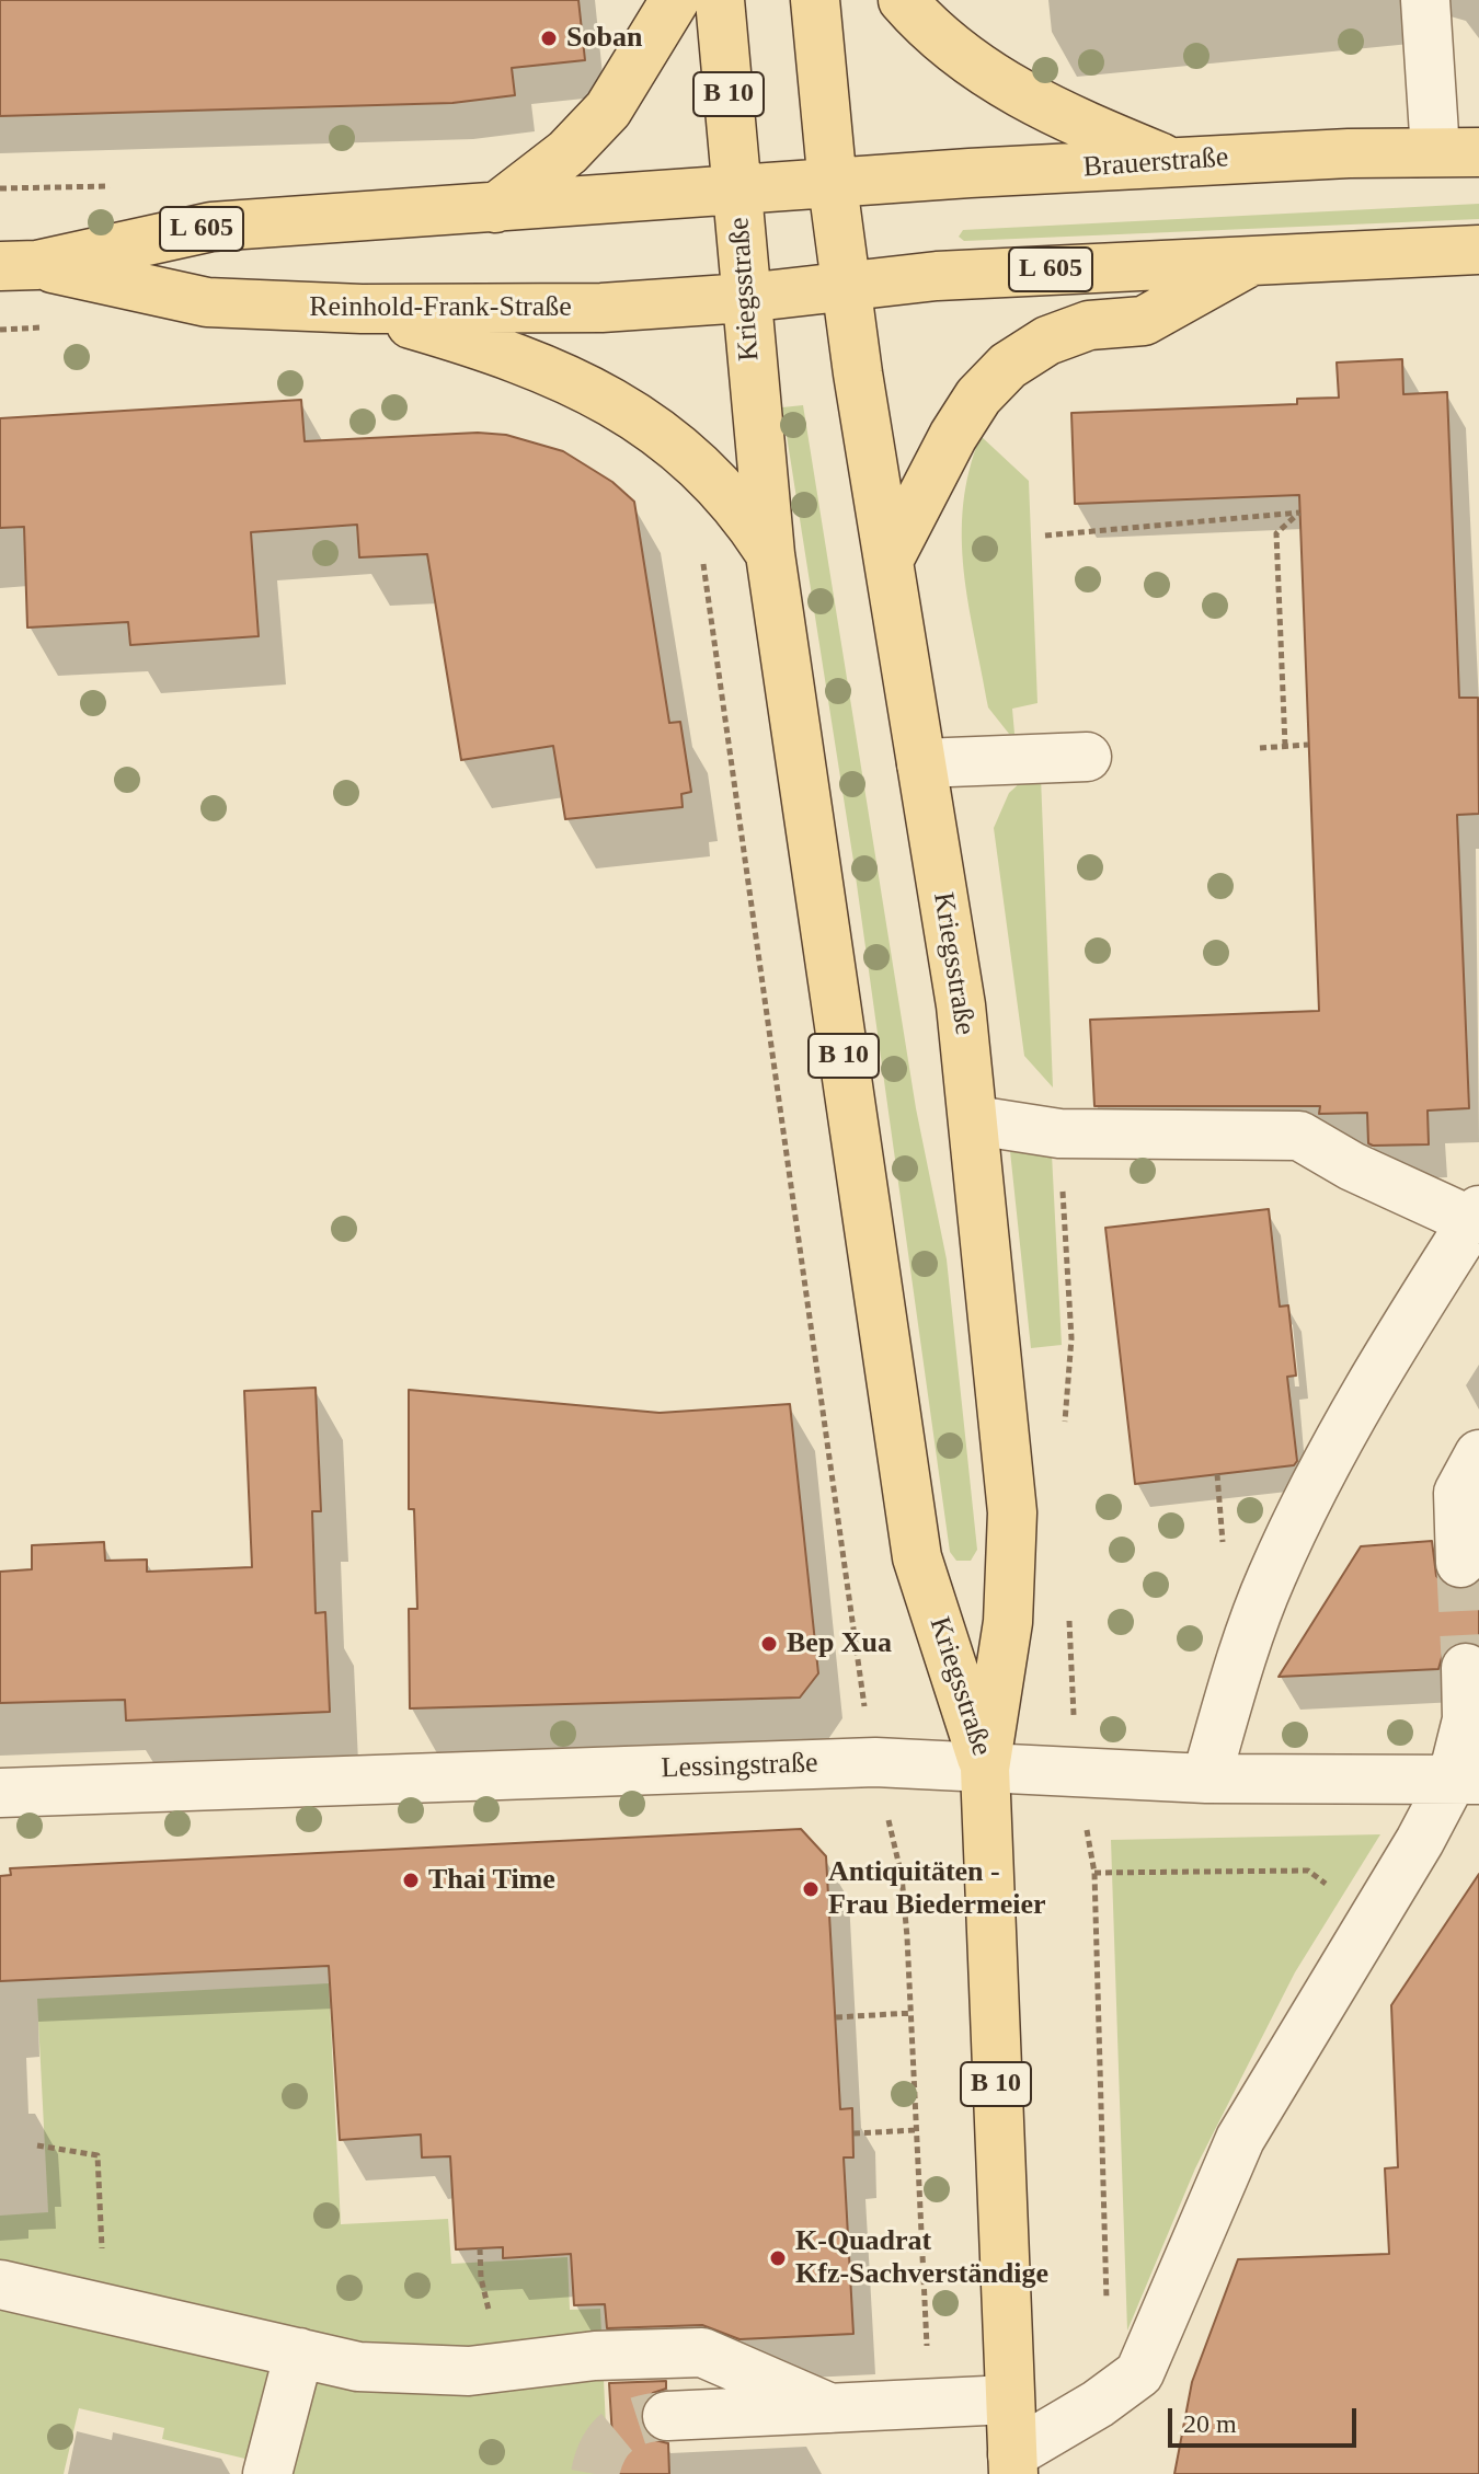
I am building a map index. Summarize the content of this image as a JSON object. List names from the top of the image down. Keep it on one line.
{"streets":{"main road":["B 10","Brauerstraße","L 605","Kriegsstraße","Reinhold-Frank-Straße"],"street":["Lessingstraße"]},"crossings":[["B 10","Kriegsstraße"],["B 10","Lessingstraße"],["Brauerstraße","Kriegsstraße"],["Brauerstraße","Reinhold-Frank-Straße"],["L 605","Kriegsstraße"],["L 605","Reinhold-Frank-Straße"],["Kriegsstraße","Reinhold-Frank-Straße"],["Kriegsstraße","Lessingstraße"]],"places":["Soban","Bep Xua","Thai Time","Antiquitäten - Frau Biedermeier","K-Quadrat Kfz-Sachverständige"],"scale_bar":"20 m"}
